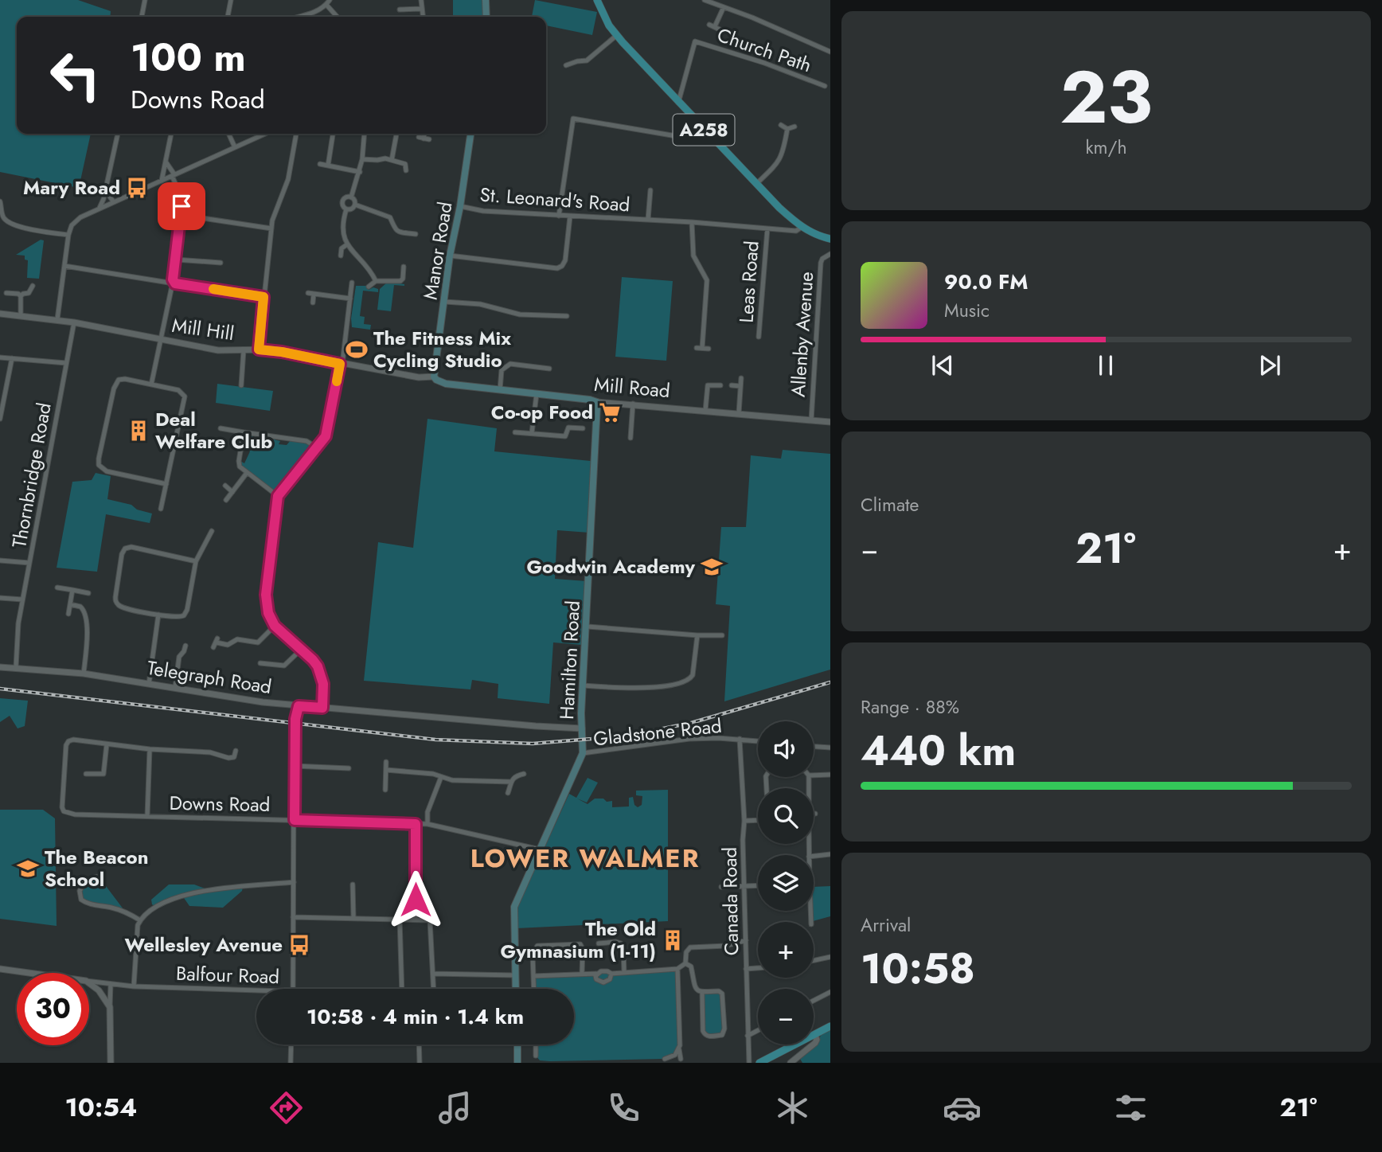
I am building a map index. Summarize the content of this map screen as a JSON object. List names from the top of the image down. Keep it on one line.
{"streets":{"main road":["A258","Manor Road","Mill Road","Hamilton Road"],"street":["Church Path","St. Leonard's Road","Leas Road","Mill Hill","Allenby Avenue","Thornbridge Road","Telegraph Road","Gladstone Road","Downs Road","Canada Road","Balfour Road"]},"crossings":[["Church Path","A258"],["A258","St. Leonard's Road"],["St. Leonard's Road","Manor Road"],["St. Leonard's Road","Leas Road"],["Manor Road","Mill Hill"],["Manor Road","Mill Road"],["Mill Hill","Mill Road"],["Mill Hill","Thornbridge Road"],["Allenby Avenue","Mill Road"],["Mill Road","Hamilton Road"],["Thornbridge Road","Telegraph Road"],["Hamilton Road","Telegraph Road"],["Hamilton Road","Gladstone Road"],["Gladstone Road","Canada Road"]],"districts":["LOWER WALMER"],"places":{"bus stop":["Mary Road","Wellesley Avenue"],"sports":["The Fitness Mix Cycling Studio"],"supermarket":["Co-op Food"],"building":["Deal Welfare Club","The Old Gymnasium (1-11)"],"school or university":["Goodwin Academy","The Beacon School"]},"page":{"tile":[["23","km/h"],"Climate",["Range · 88%","440 km"],["Arrival","10:58"]],"turn":["100 m","Downs Road"],"song":["90.0 FM","Music"],"heat":["−","21°","+"],"map_buttons":["+","−"],"limit":"30","trip":"10:58 · 4 min · 1.4 km","tabs":["10:54","21°"]}}
